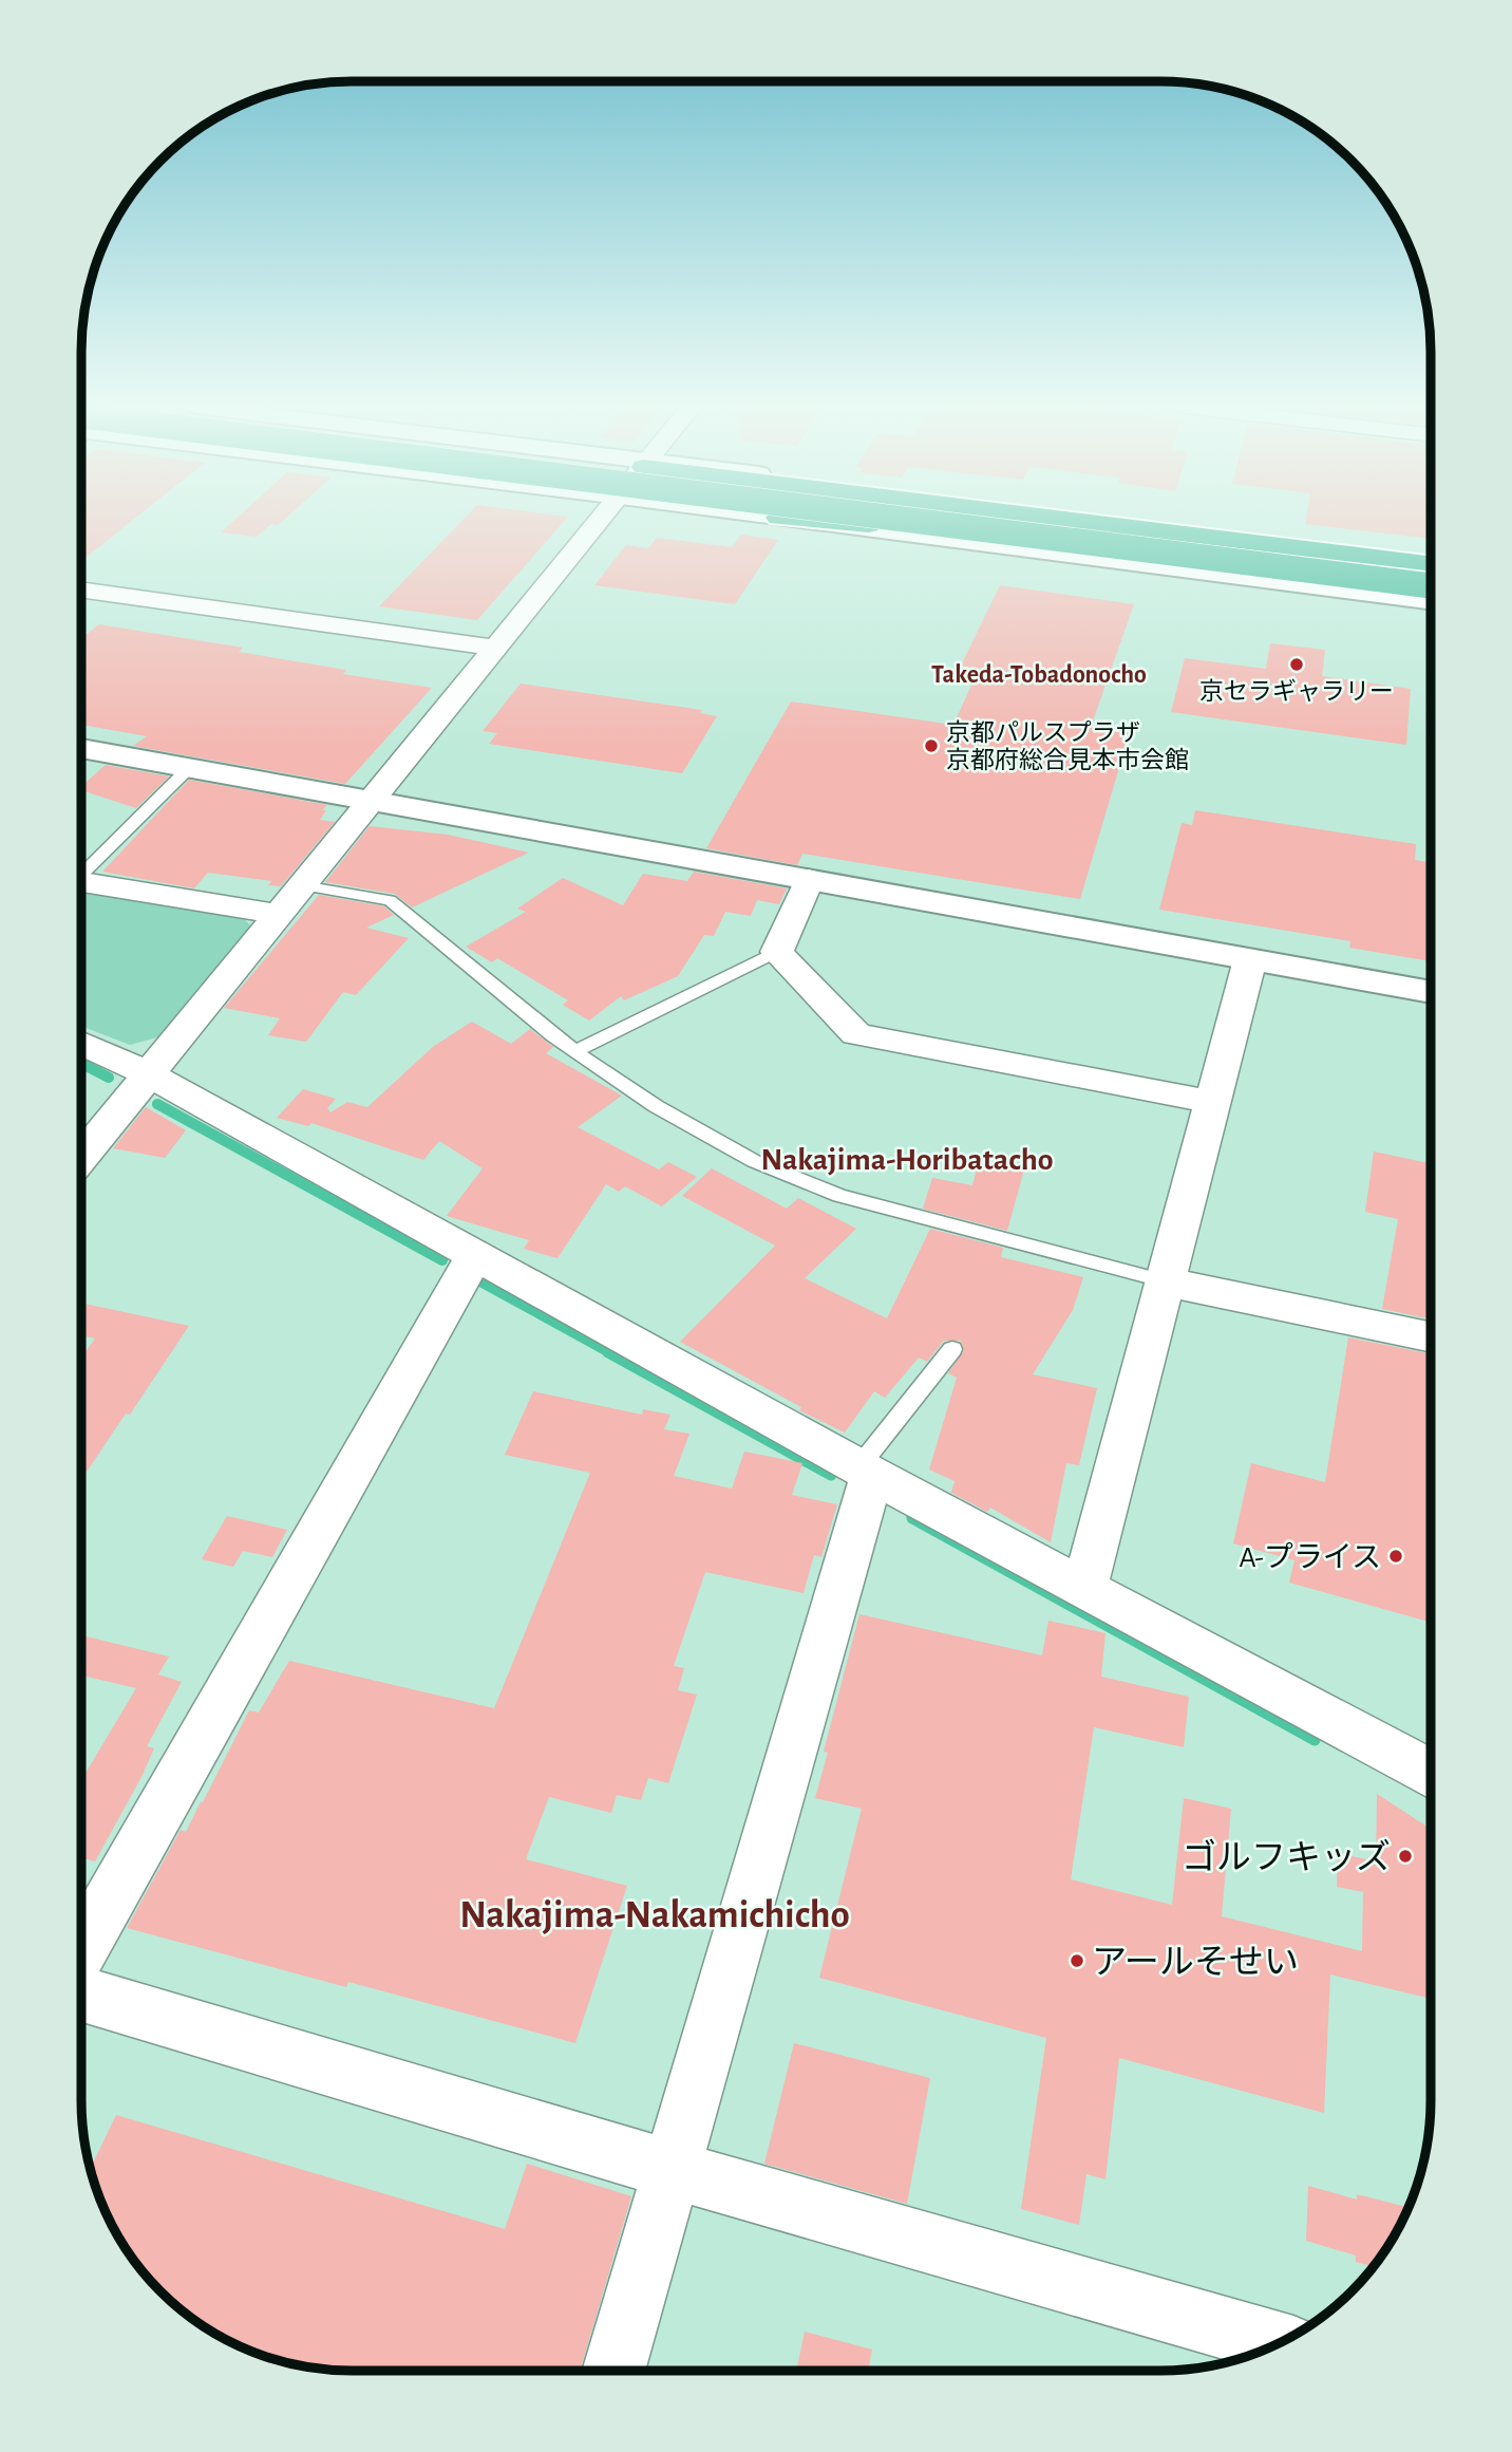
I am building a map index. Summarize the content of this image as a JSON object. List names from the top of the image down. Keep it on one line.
{"districts":["Takeda-Tobadonocho","Nakajima-Horibatacho","Nakajima-Nakamichicho"],"places":["京セラギャラリー","京都パルスプラザ 京都府総合見本市会館","A-プライス","ゴルフキッズ","アールそせい"]}
